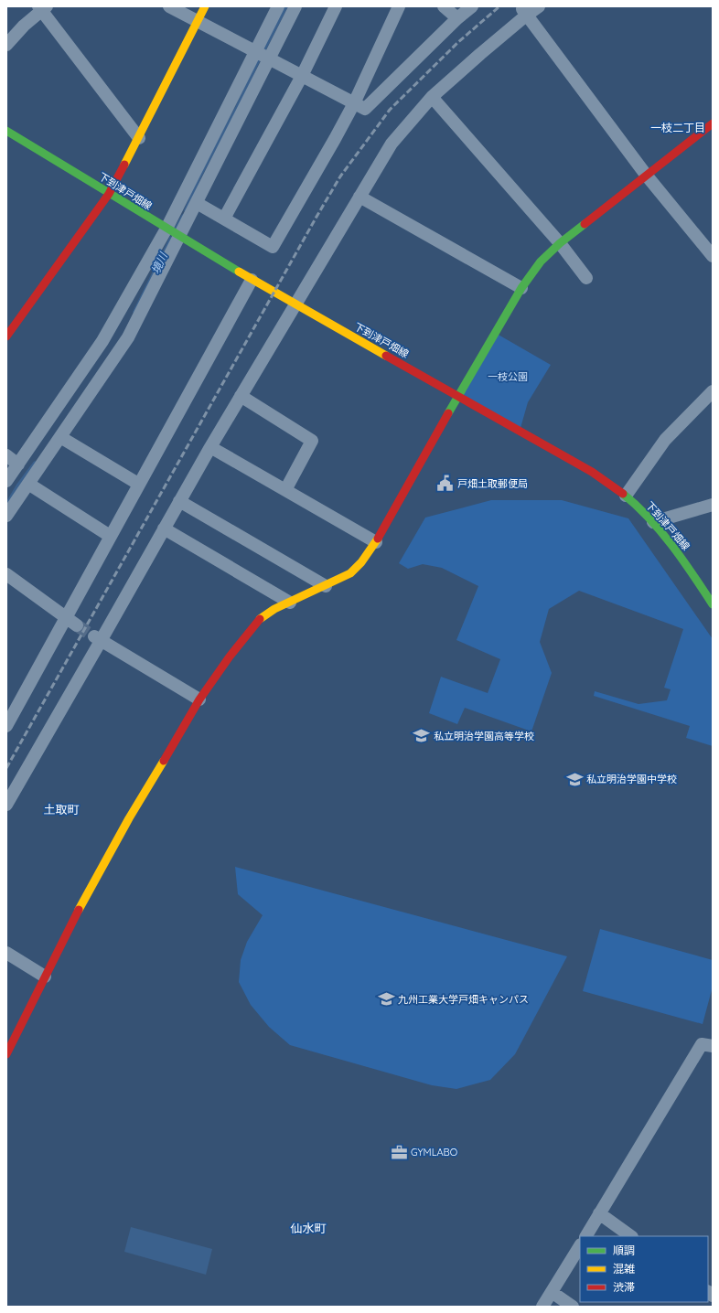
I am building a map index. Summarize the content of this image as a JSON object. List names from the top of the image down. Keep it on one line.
{"streets":{"street":["下到津戸畑線"]},"districts":["一枝二丁目","土取町","仙水町"],"water":["境川"],"parks":["一枝公園"],"places":{"public building":["戸畑土取郵便局"],"school or university":["私立明治学園高等学校","私立明治学園中学校","九州工業大学戸畑キャンパス"],"office":["GYMLABO"]},"legend":["順調","混雑","渋滞"]}
